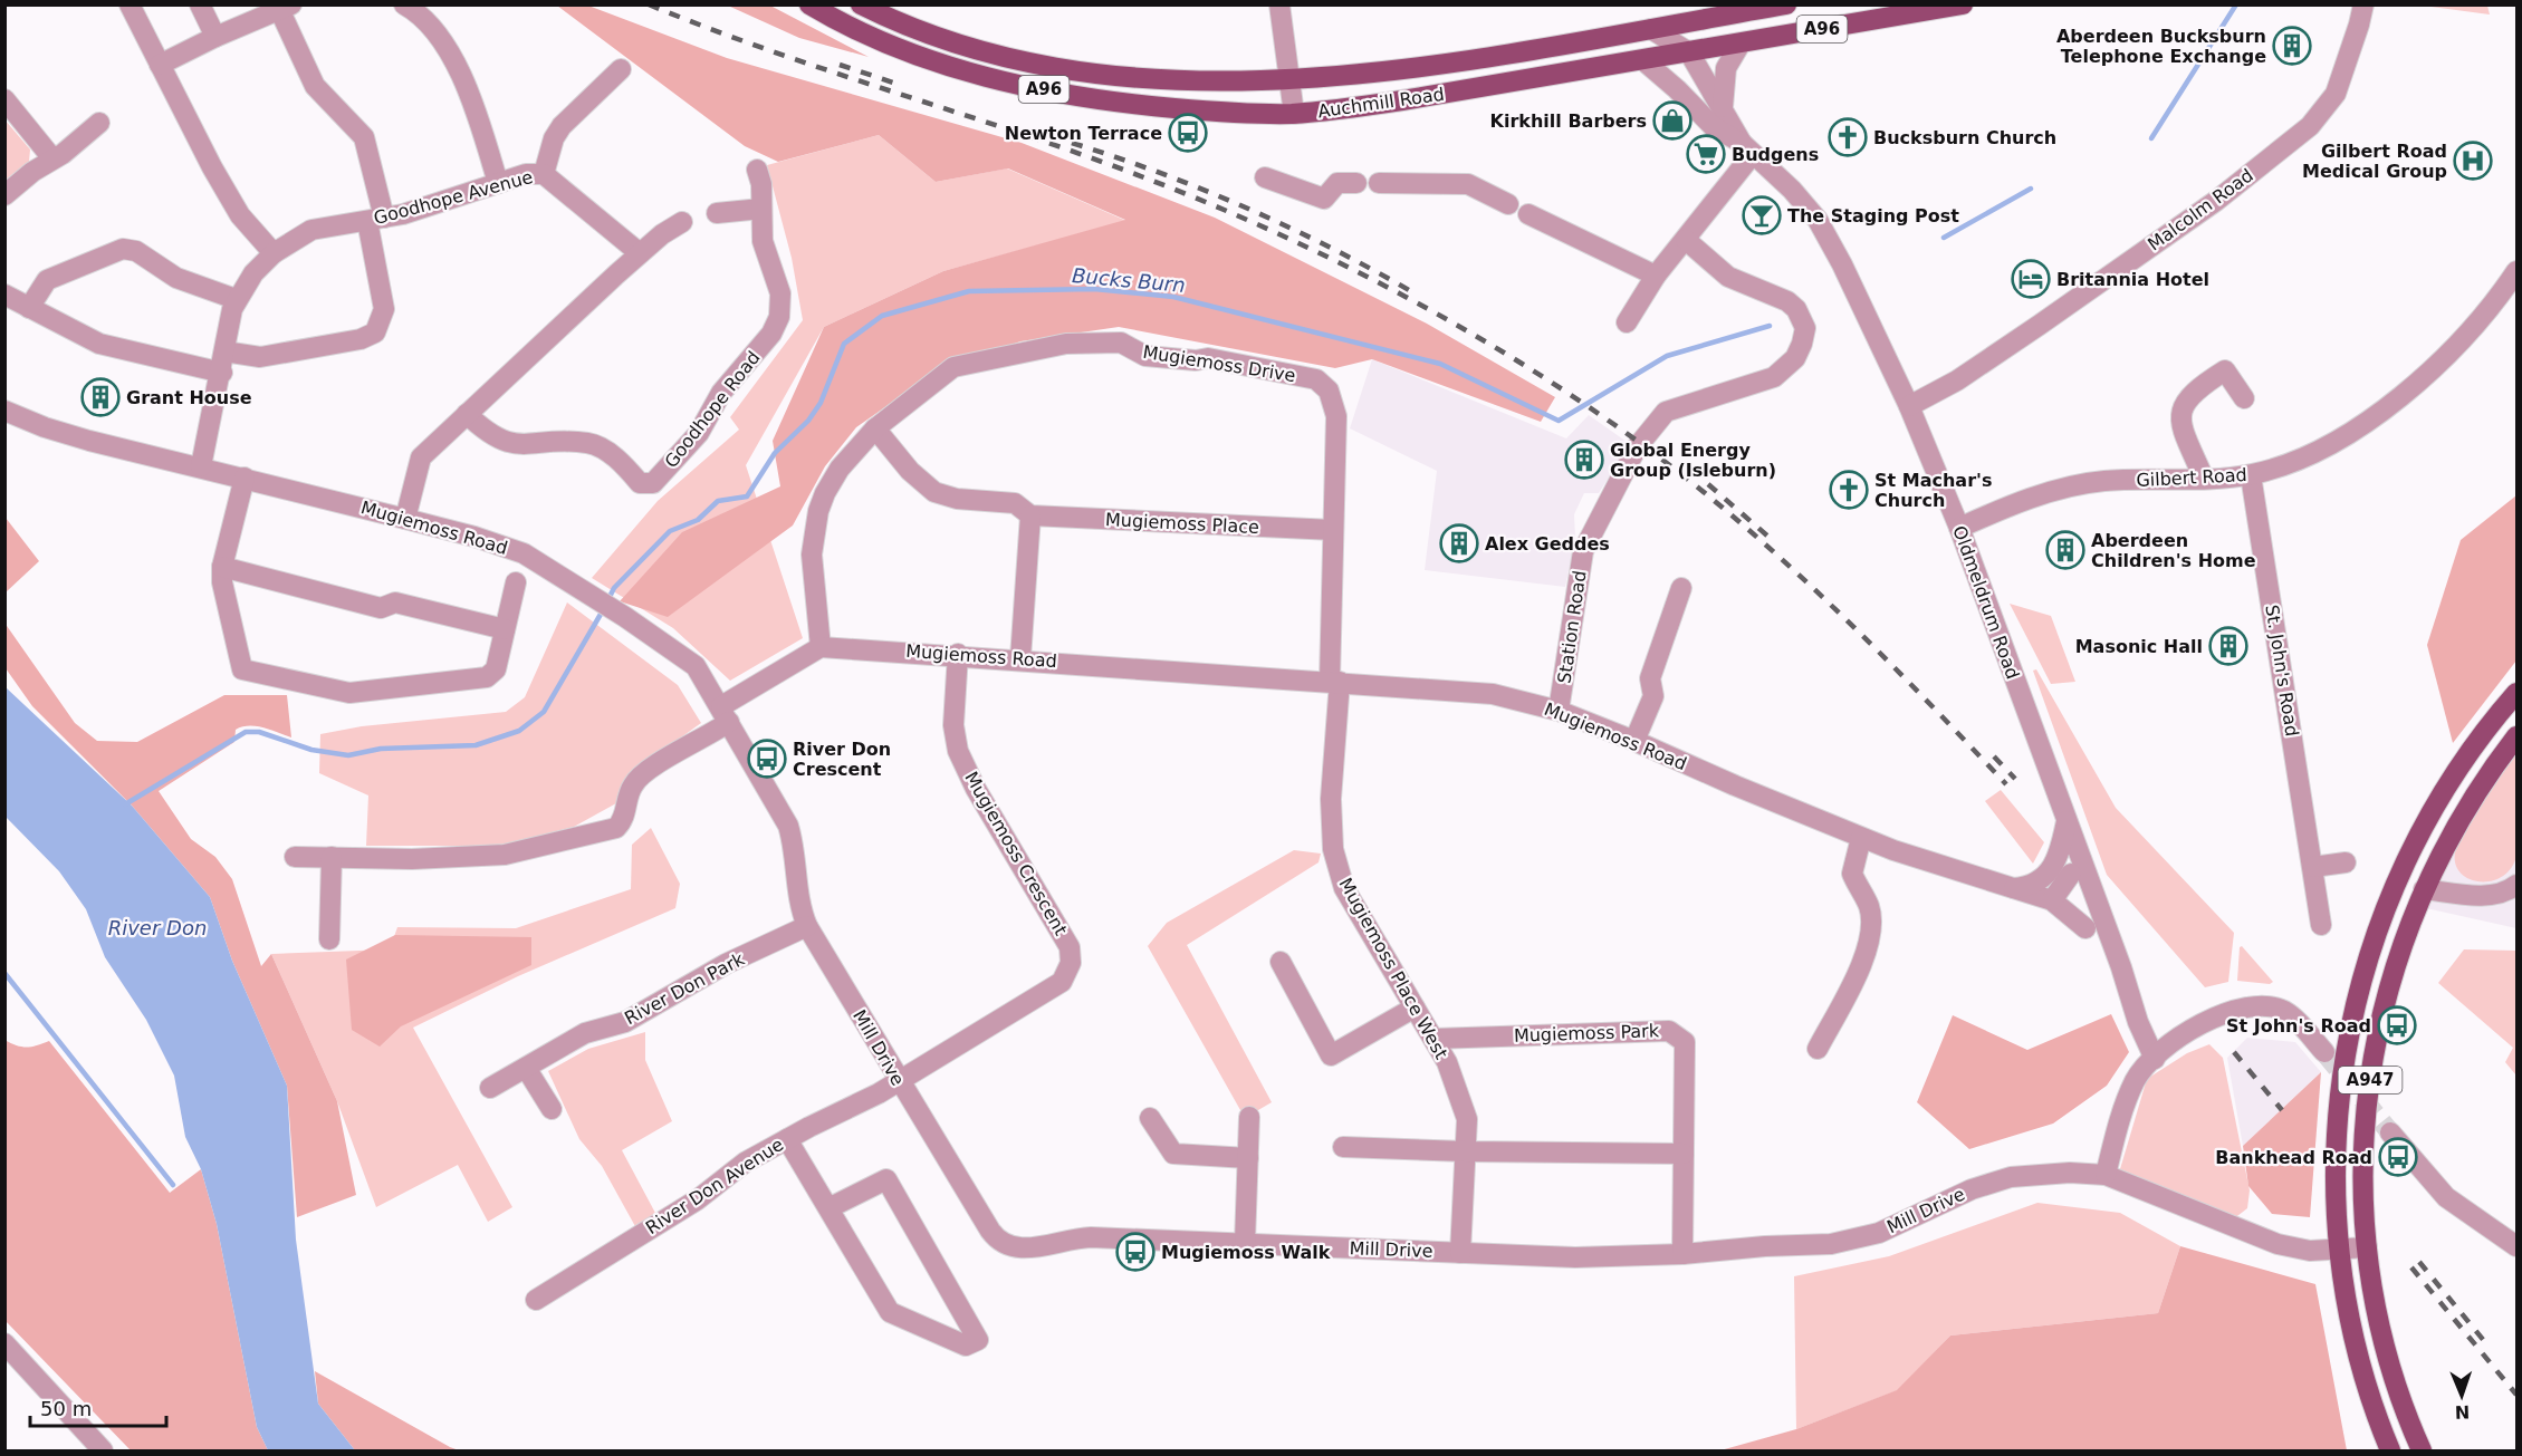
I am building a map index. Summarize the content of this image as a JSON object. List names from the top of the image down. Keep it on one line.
{"streets":{"main road":["A96","Auchmill Road","A947"],"street":["Goodhope Avenue","Malcolm Road","Mugiemoss Drive","Goodhope Road","Gilbert Road","Mugiemoss Place","Mugiemoss Road","Oldmeldrum Road","Station Road","St. John's Road","Mugiemoss Crescent","Mugiemoss Place West","River Don Park","Mugiemoss Park","Mill Drive","River Don Avenue"]},"crossings":[["Auchmill Road","Oldmeldrum Road"],["Goodhope Avenue","Mugiemoss Road"],["Malcolm Road","Oldmeldrum Road"],["Mugiemoss Drive","Mugiemoss Place"],["Mugiemoss Drive","Mugiemoss Road"],["Mugiemoss Drive","Mugiemoss Place West"],["Gilbert Road","Oldmeldrum Road"],["Gilbert Road","St. John's Road"],["Mugiemoss Road","Station Road"],["Mugiemoss Road","Mugiemoss Crescent"],["Mugiemoss Road","Mugiemoss Place West"],["Mugiemoss Road","Mill Drive"],["Mugiemoss Crescent","Mill Drive"],["Mugiemoss Crescent","River Don Avenue"],["Mugiemoss Place West","Mugiemoss Park"],["Mugiemoss Place West","Mill Drive"],["River Don Park","Mill Drive"],["Mugiemoss Park","Mill Drive"],["Mill Drive","A947"],["Mill Drive","River Don Avenue"]],"water":["Bucks Burn","River Don"],"places":{"building":["Aberdeen Bucksburn Telephone Exchange","Grant House","Global Energy Group (Isleburn)","Alex Geddes","Aberdeen Children's Home","Masonic Hall"],"shop":["Kirkhill Barbers"],"bus stop":["Newton Terrace","River Don Crescent","St John's Road","Bankhead Road","Mugiemoss Walk"],"church":["Bucksburn Church","St Machar's Church"],"supermarket":["Budgens"],"hospital":["Gilbert Road Medical Group"],"bar":["The Staging Post"],"hotel":["Britannia Hotel"]},"scale_bar":"50 m","north":"bottom"}
